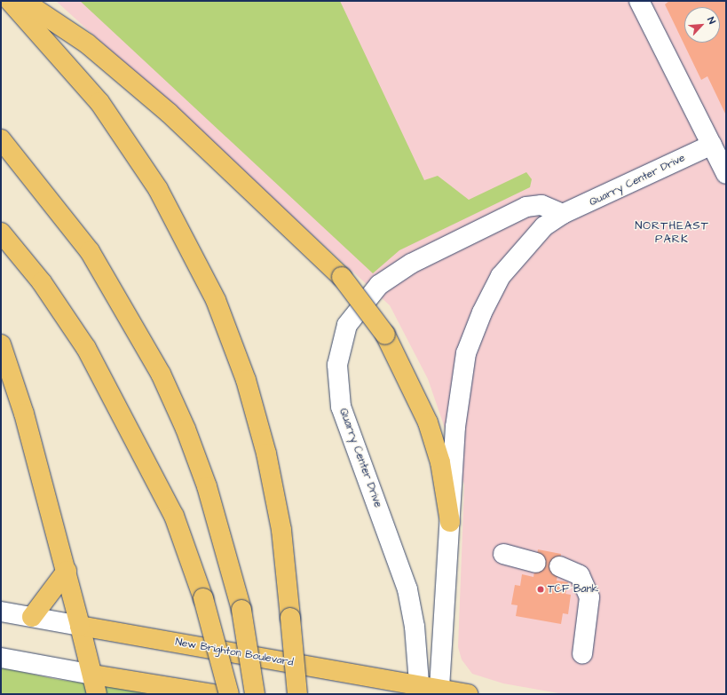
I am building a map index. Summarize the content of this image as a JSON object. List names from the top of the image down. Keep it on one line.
{"streets":{"main road":["New Brighton Boulevard"],"street":["Quarry Center Drive"]},"crossings":[["Quarry Center Drive","New Brighton Boulevard"]],"districts":["NORTHEAST PARK"],"places":["TCF Bank"],"north":"top right"}
